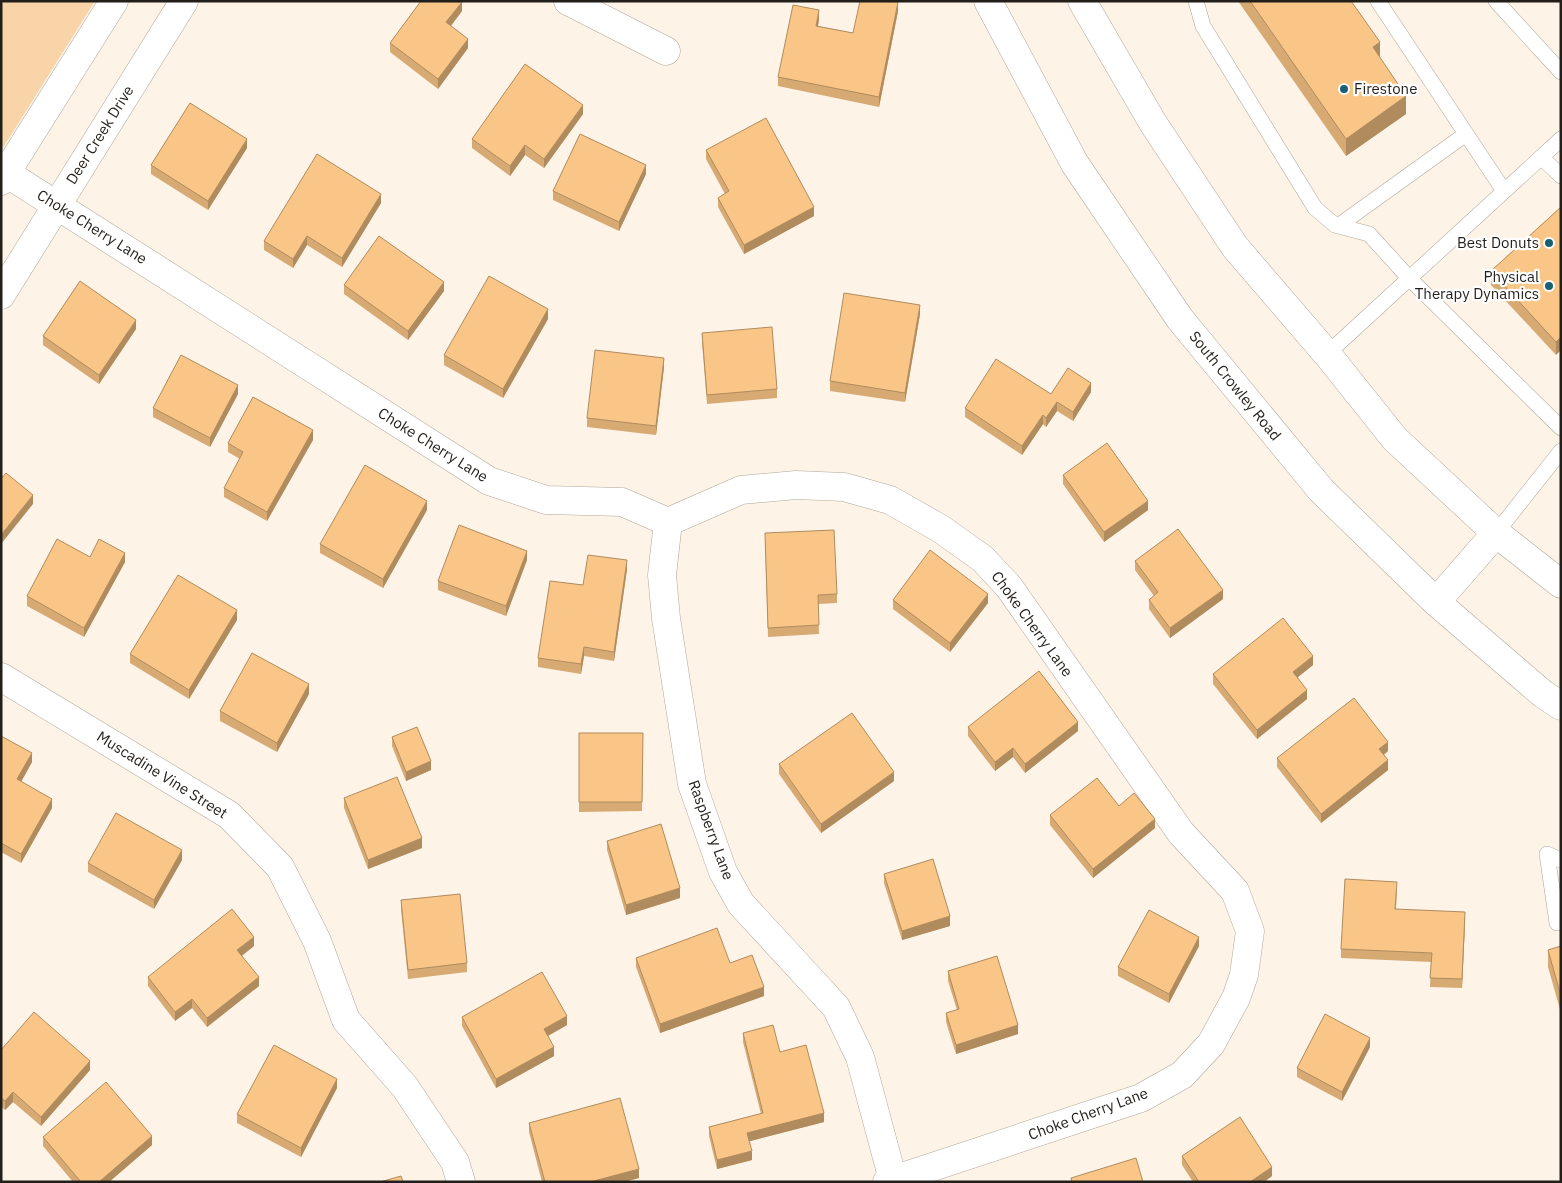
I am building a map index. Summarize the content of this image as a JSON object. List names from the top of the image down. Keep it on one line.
{"streets":{"street":["Deer Creek Drive","Choke Cherry Lane","South Crowley Road","Muscadine Vine Street","Raspberry Lane"]},"crossings":[["Deer Creek Drive","Choke Cherry Lane"],["Choke Cherry Lane","Raspberry Lane"]],"places":["Firestone","Best Donuts","Physical Therapy Dynamics"]}
